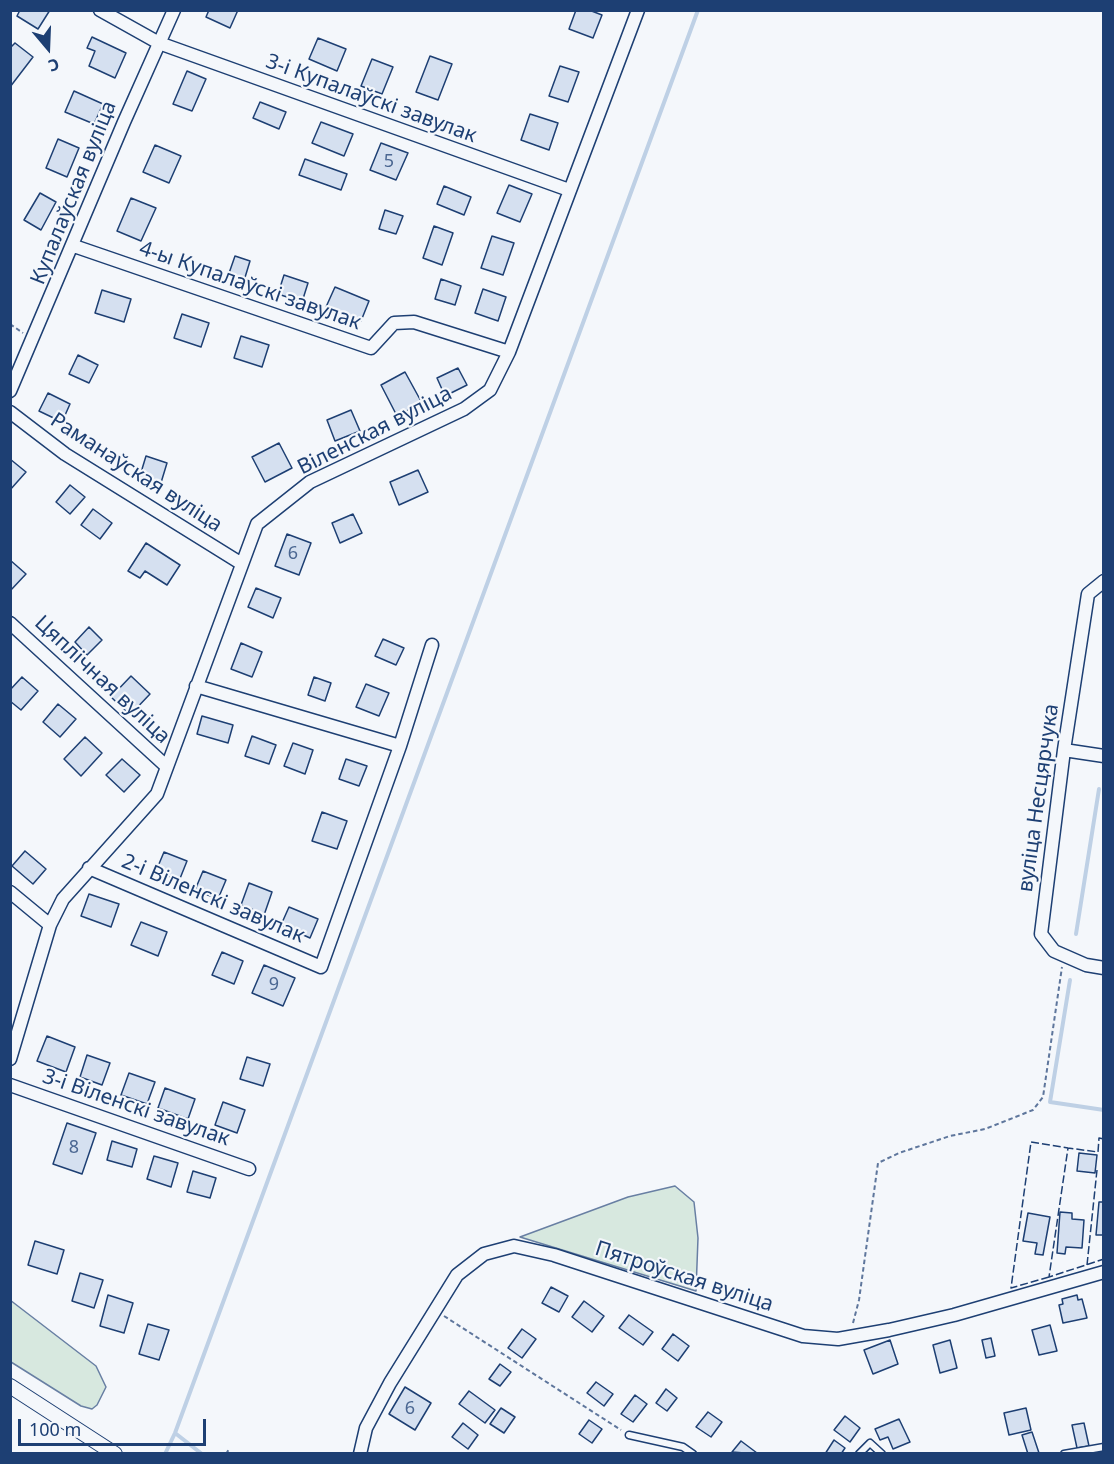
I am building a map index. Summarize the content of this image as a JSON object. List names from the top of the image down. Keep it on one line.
{"streets":{"street":["3-і Купалаўскі завулак","Купалаўская вуліца","4-ы Купалаўскі завулак","Віленская вуліца","Раманаўская вуліца","Цяплічная вуліца","вуліца Несцярчука","2-і Віленскі завулак","3-і Віленскі завулак","Пятроўская вуліца"]},"crossings":[["3-і Купалаўскі завулак","Купалаўская вуліца"],["3-і Купалаўскі завулак","Віленская вуліца"],["Купалаўская вуліца","4-ы Купалаўскі завулак"],["4-ы Купалаўскі завулак","Віленская вуліца"],["Віленская вуліца","Раманаўская вуліца"],["Віленская вуліца","Цяплічная вуліца"],["Віленская вуліца","2-і Віленскі завулак"]],"house_numbers":["5","6","9","8","6"],"scale_bar":"100 m","north":"bottom"}
